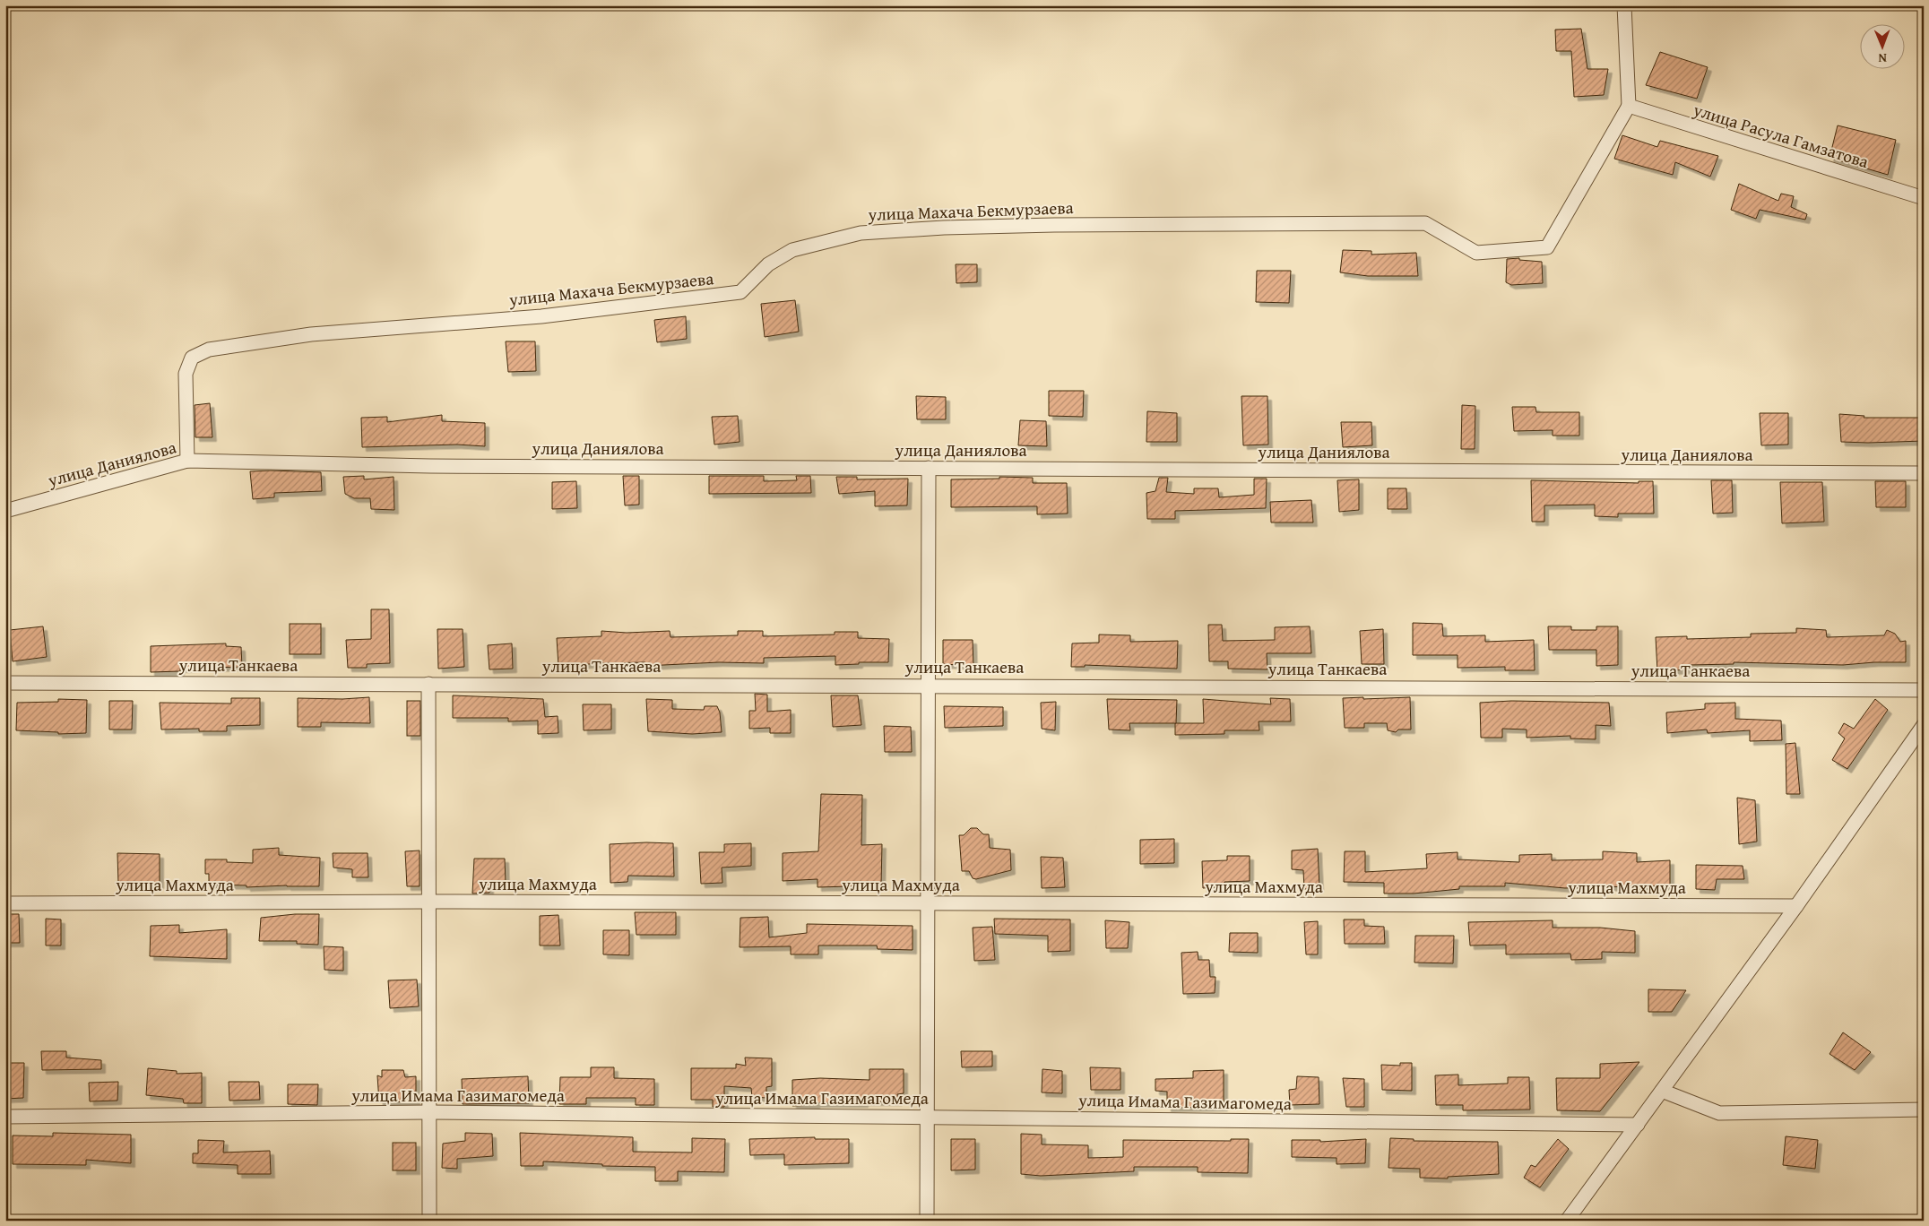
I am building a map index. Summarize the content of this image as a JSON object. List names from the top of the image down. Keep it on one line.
{"streets":{"street":["улица Расула Гамзатова","улица Махача Бекмурзаева","улица Даниялова","улица Танкаева","улица Махмуда","улица Имама Газимагомеда"]},"crossings":[["улица Расула Гамзатова","улица Махача Бекмурзаева"],["улица Махача Бекмурзаева","улица Даниялова"]],"north":"bottom"}
